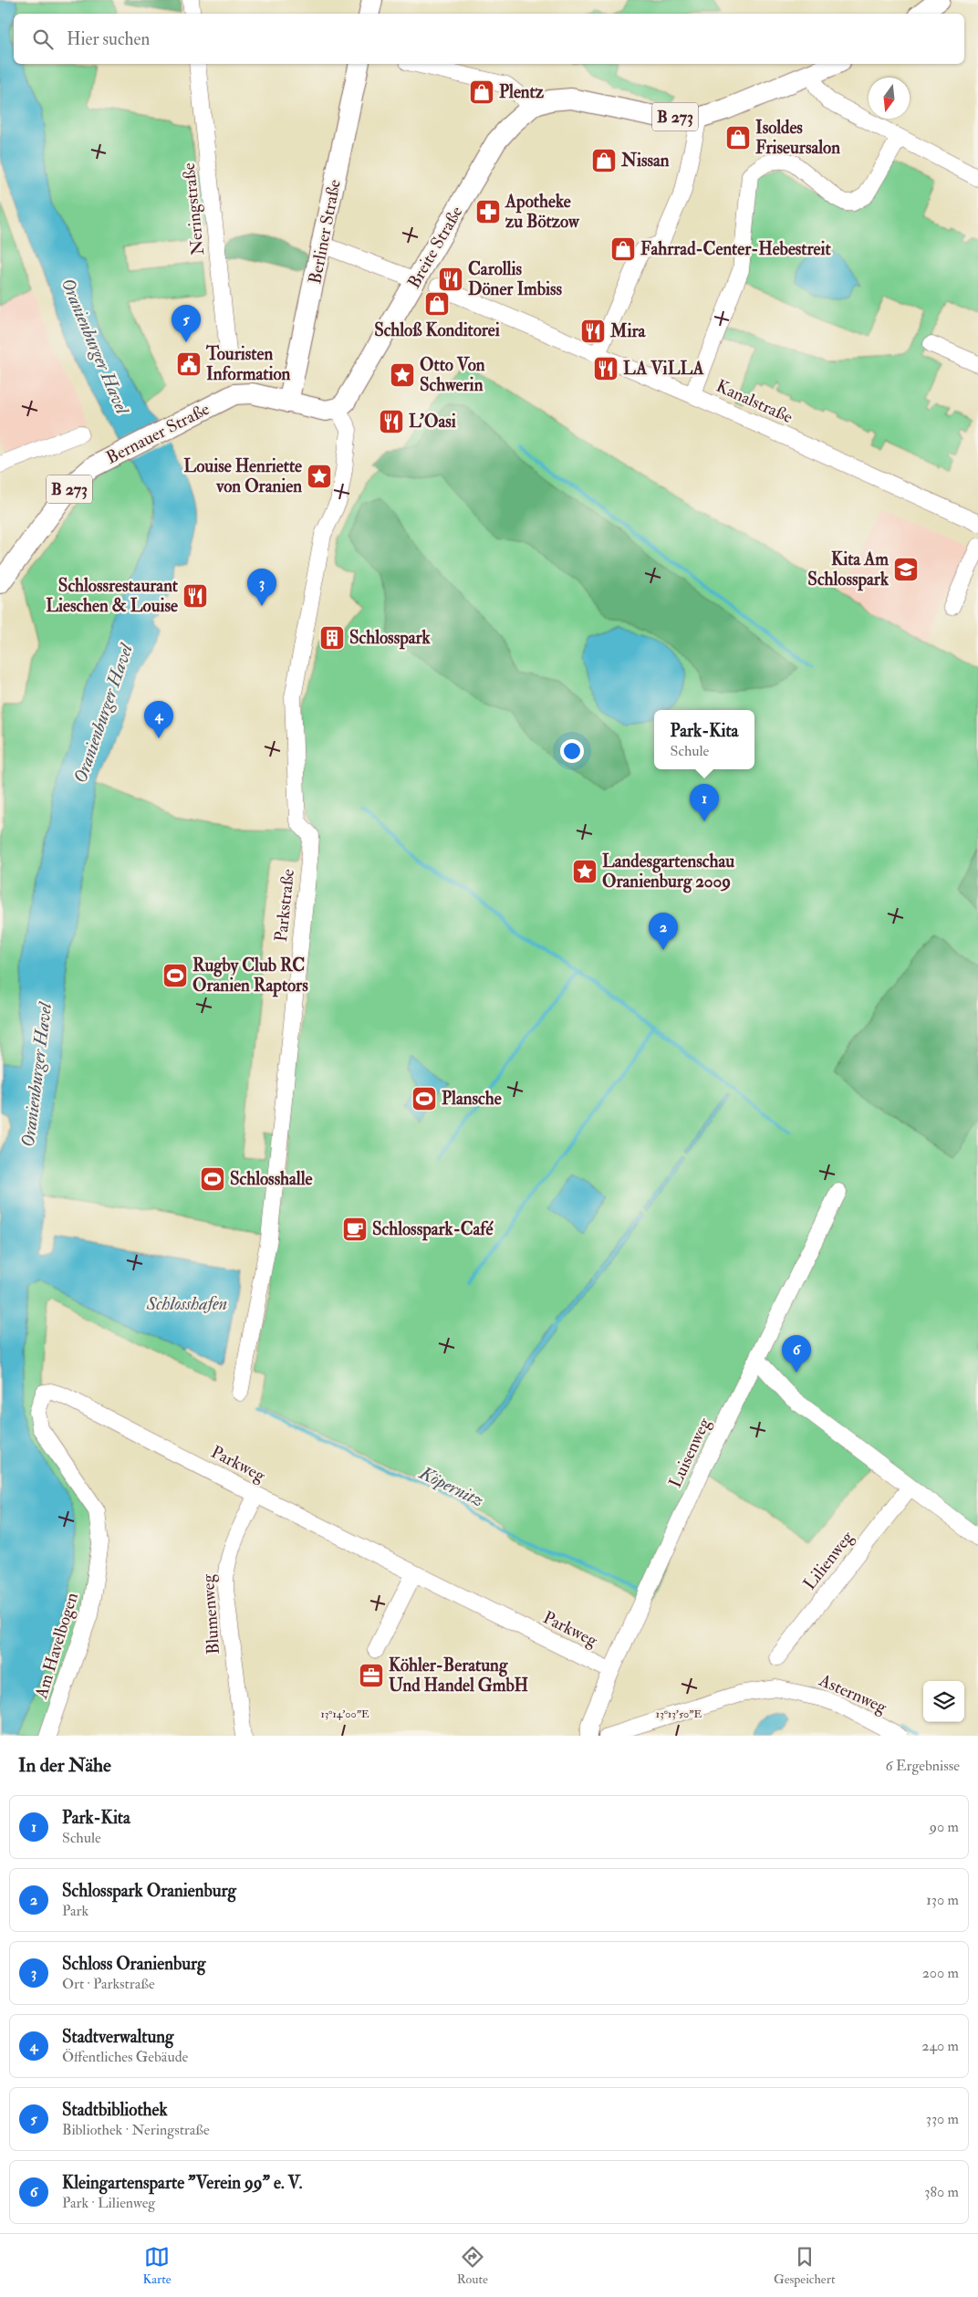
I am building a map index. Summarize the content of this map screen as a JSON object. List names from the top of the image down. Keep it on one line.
{"streets":{"main road":["B 273","Berliner Straße","Breite Straße","Bernauer Straße"],"street":["Neringstraße","Kanalstraße","Parkstraße","Luisenweg","Parkweg","Lilienweg","Blumenweg","Am Havelbogen","Asternweg"]},"crossings":[["B 273","Berliner Straße"],["B 273","Breite Straße"],["B 273","Bernauer Straße"],["B 273","Parkstraße"],["Berliner Straße","Bernauer Straße"],["Breite Straße","Parkstraße"],["Luisenweg","Parkweg"],["Parkweg","Blumenweg"],["Parkweg","Am Havelbogen"]],"water":["Oranienburger Havel","Schlosshafen","Köpernitz"],"places":{"shop":["Plentz","Isoldes Friseursalon","Nissan","Fahrrad-Center-Hebestreit","Schloß Konditorei"],"pharmacy":["Apotheke zu Bötzow"],"restaurant":["Carollis Döner Imbiss","Mira","LA ViLLA","L'Oasi","Schlossrestaurant Lieschen & Louise"],"public building":["Touristen Information"],"place":["Otto Von Schwerin","Louise Henriette von Oranien","Landesgartenschau Oranienburg 2009"],"school or university":["Kita Am Schlosspark"],"building":["Schlosspark"],"sports":["Rugby Club RC Oranien Raptors","Plansche","Schlosshalle"],"cafe":["Schlosspark-Café"],"office":["Köhler-Beratung Und Handel GmbH"]},"north":"bottom","page":{"search":"Hier suchen","pins":["5","3","4","1","2","6"],"popup":["Park-Kita","Schule"],"heading":["In der Nähe","6 Ergebnisse"],"list":[{"mark":"1","name":"Park-Kita","note":"Schule","value":"90 m"},{"mark":"2","name":"Schlosspark Oranienburg","note":"Park","value":"130 m"},{"mark":"3","name":"Schloss Oranienburg","note":"Ort · Parkstraße","value":"200 m"},{"mark":"4","name":"Stadtverwaltung","note":"Öffentliches Gebäude","value":"240 m"},{"mark":"5","name":"Stadtbibliothek","note":"Bibliothek · Neringstraße","value":"330 m"},{"mark":"6","name":"Kleingartensparte \"Verein 99\" e. V.","note":"Park · Lilienweg","value":"380 m"}],"nav":["Karte","Route","Gespeichert"]},"coordinates":["13°14'00\"E","13°13'50\"E"]}
